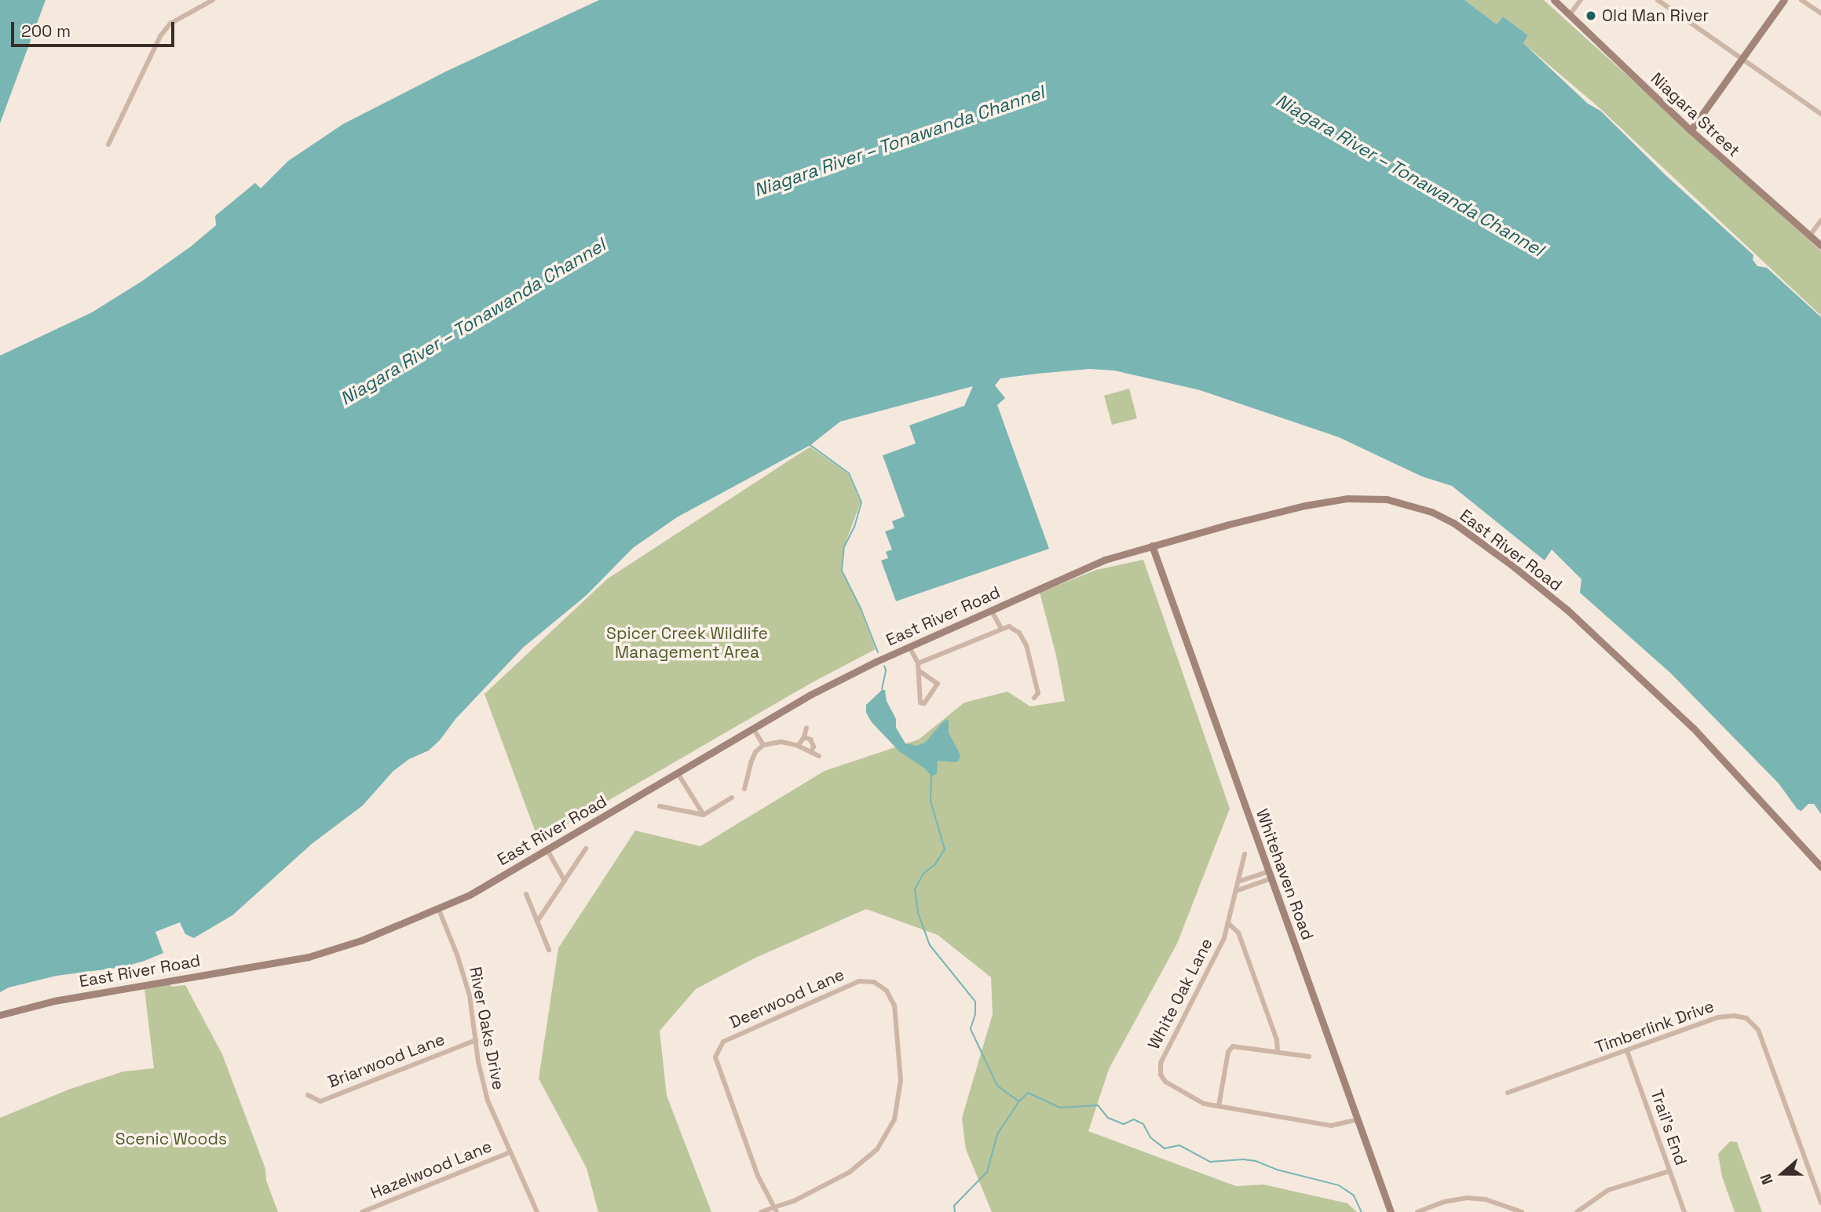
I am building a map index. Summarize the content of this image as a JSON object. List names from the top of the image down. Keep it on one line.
{"streets":{"main road":["Niagara Street","East River Road","Whitehaven Road"],"street":["White Oak Lane","Deerwood Lane","Timberlink Drive","River Oaks Drive","Briarwood Lane","Trail's End","Hazelwood Lane"]},"crossings":[["East River Road","Whitehaven Road"],["East River Road","River Oaks Drive"],["Whitehaven Road","White Oak Lane"],["Timberlink Drive","Trail's End"],["River Oaks Drive","Briarwood Lane"],["River Oaks Drive","Hazelwood Lane"]],"water":["Niagara River – Tonawanda Channel"],"parks":["Spicer Creek Wildlife Management Area","Scenic Woods"],"places":["Old Man River"],"scale_bar":"200 m","north":"left"}
